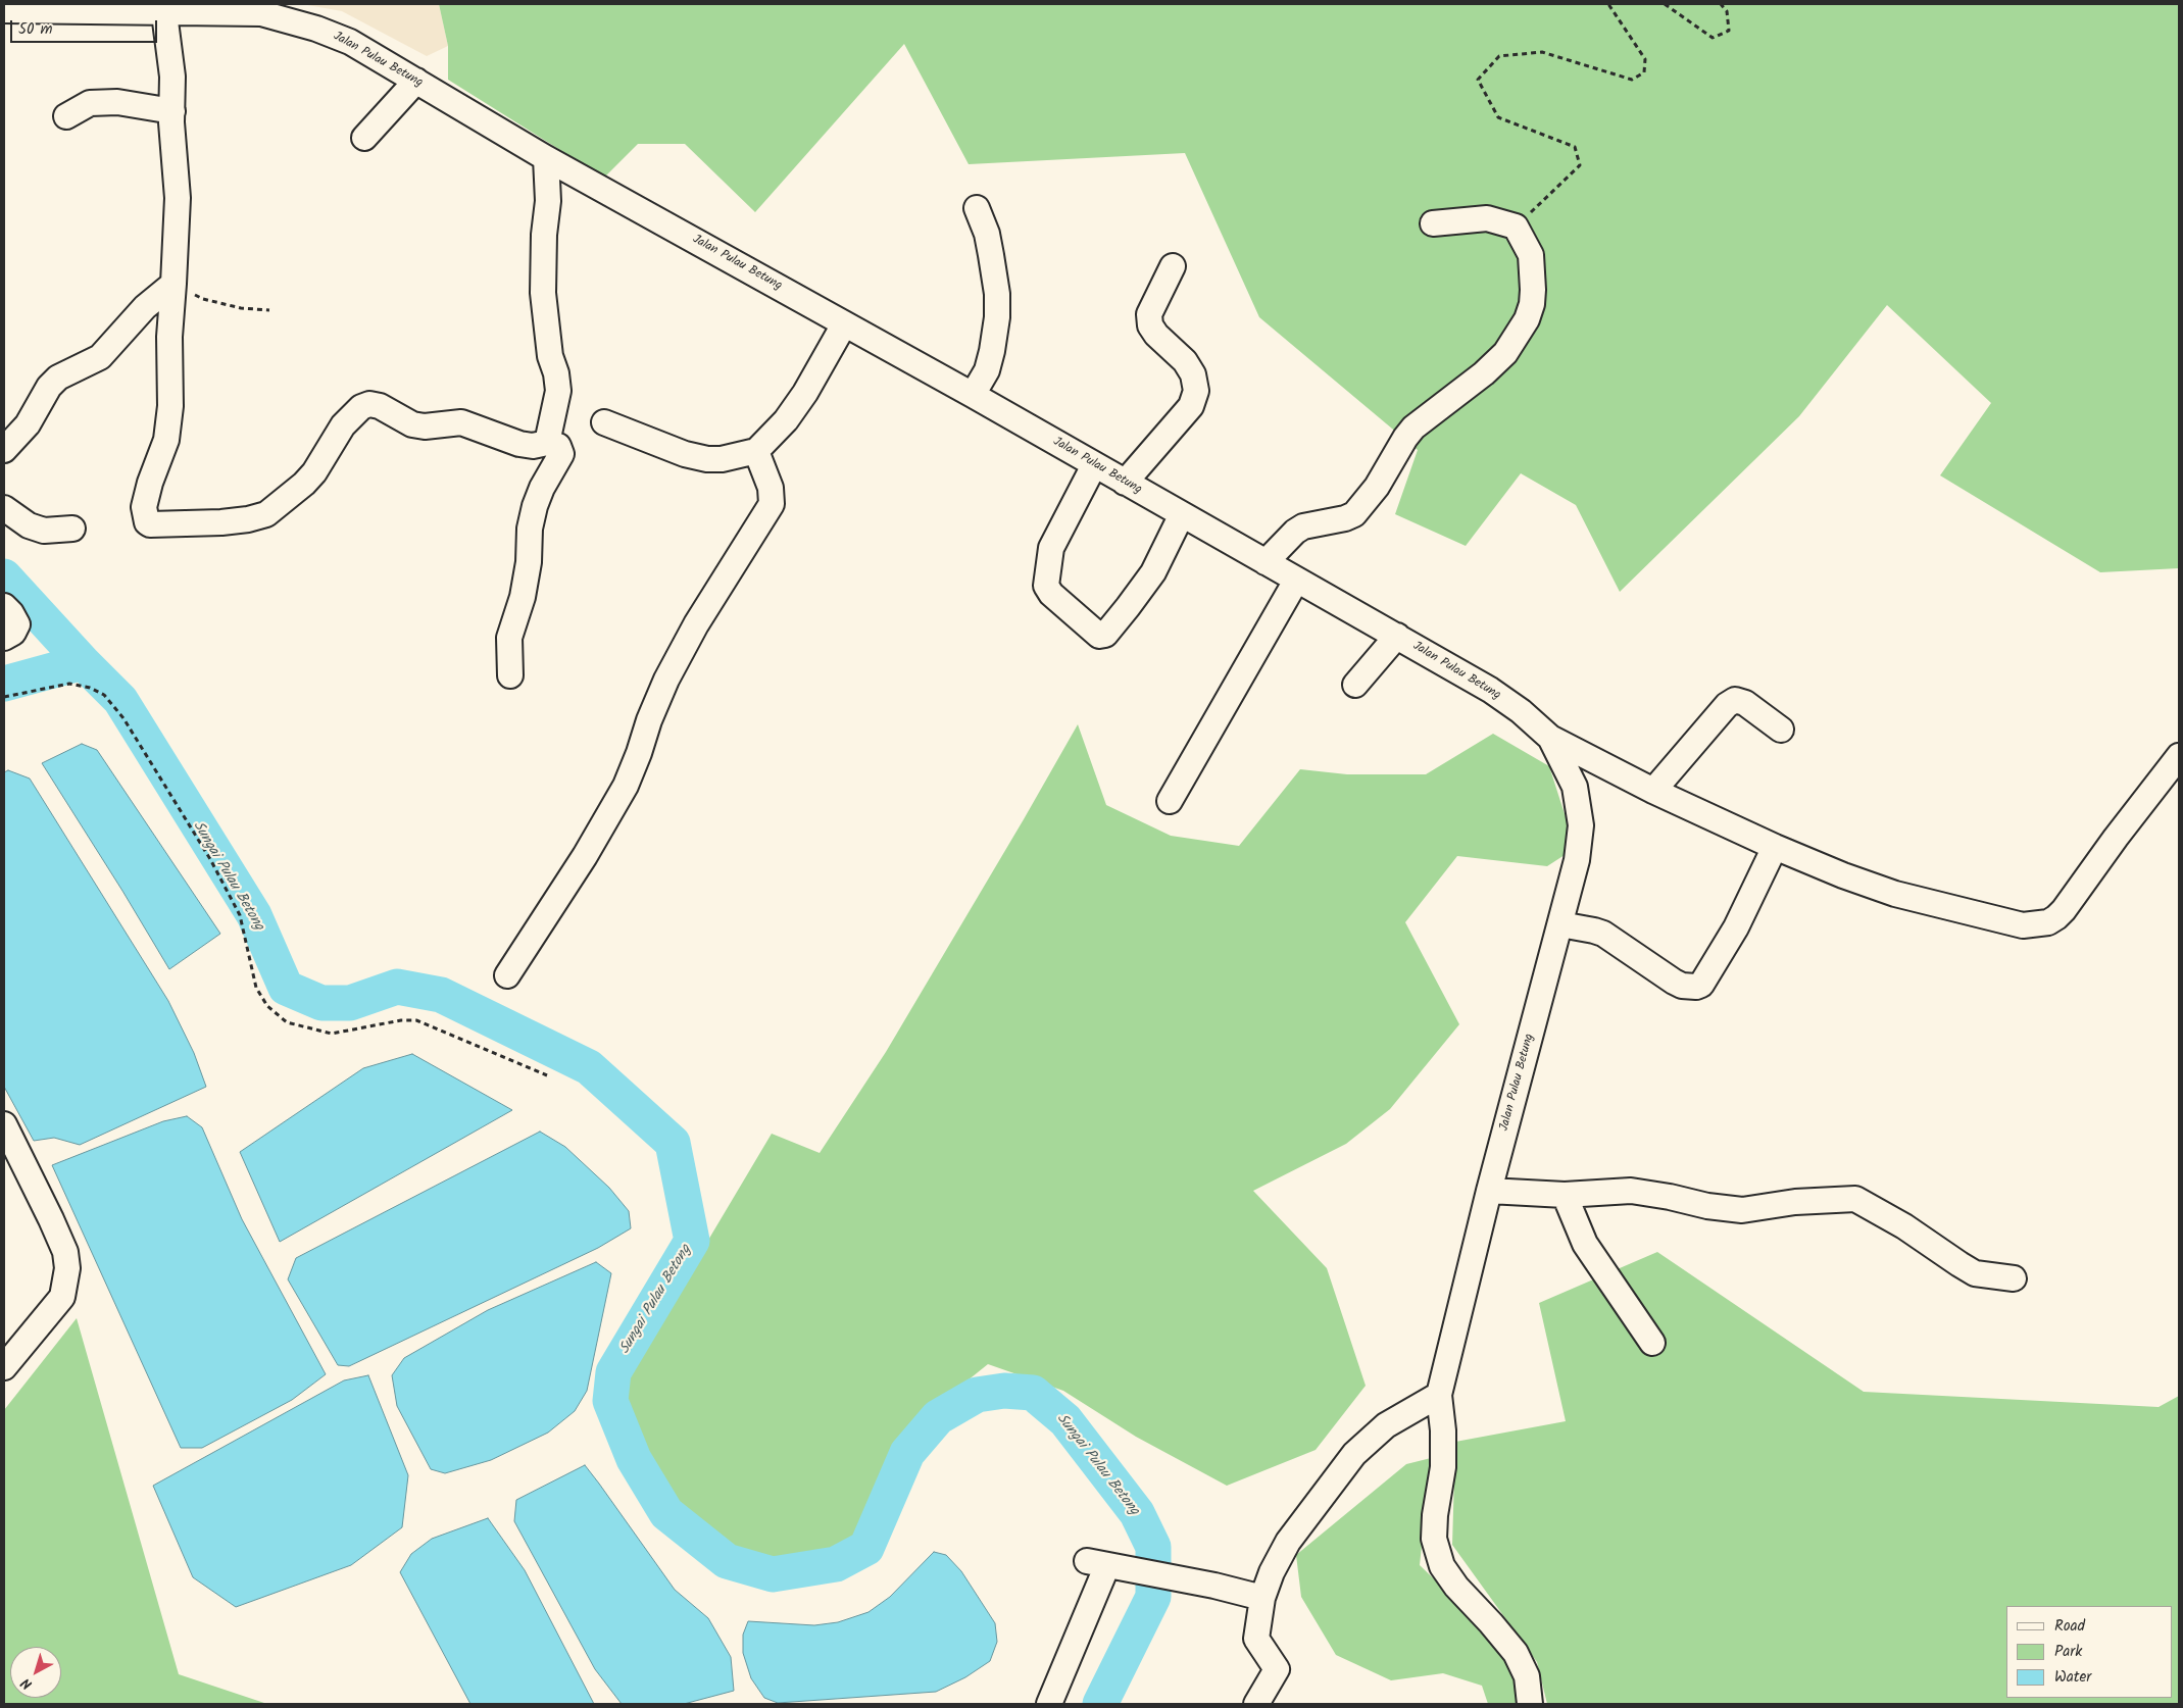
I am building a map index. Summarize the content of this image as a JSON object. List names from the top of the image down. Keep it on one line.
{"streets":{"street":["Jalan Pulau Betung"]},"water":["Sungai Pulau Betong"],"legend":["Road","Park","Water"],"scale_bar":"50 m","north":"bottom left"}
